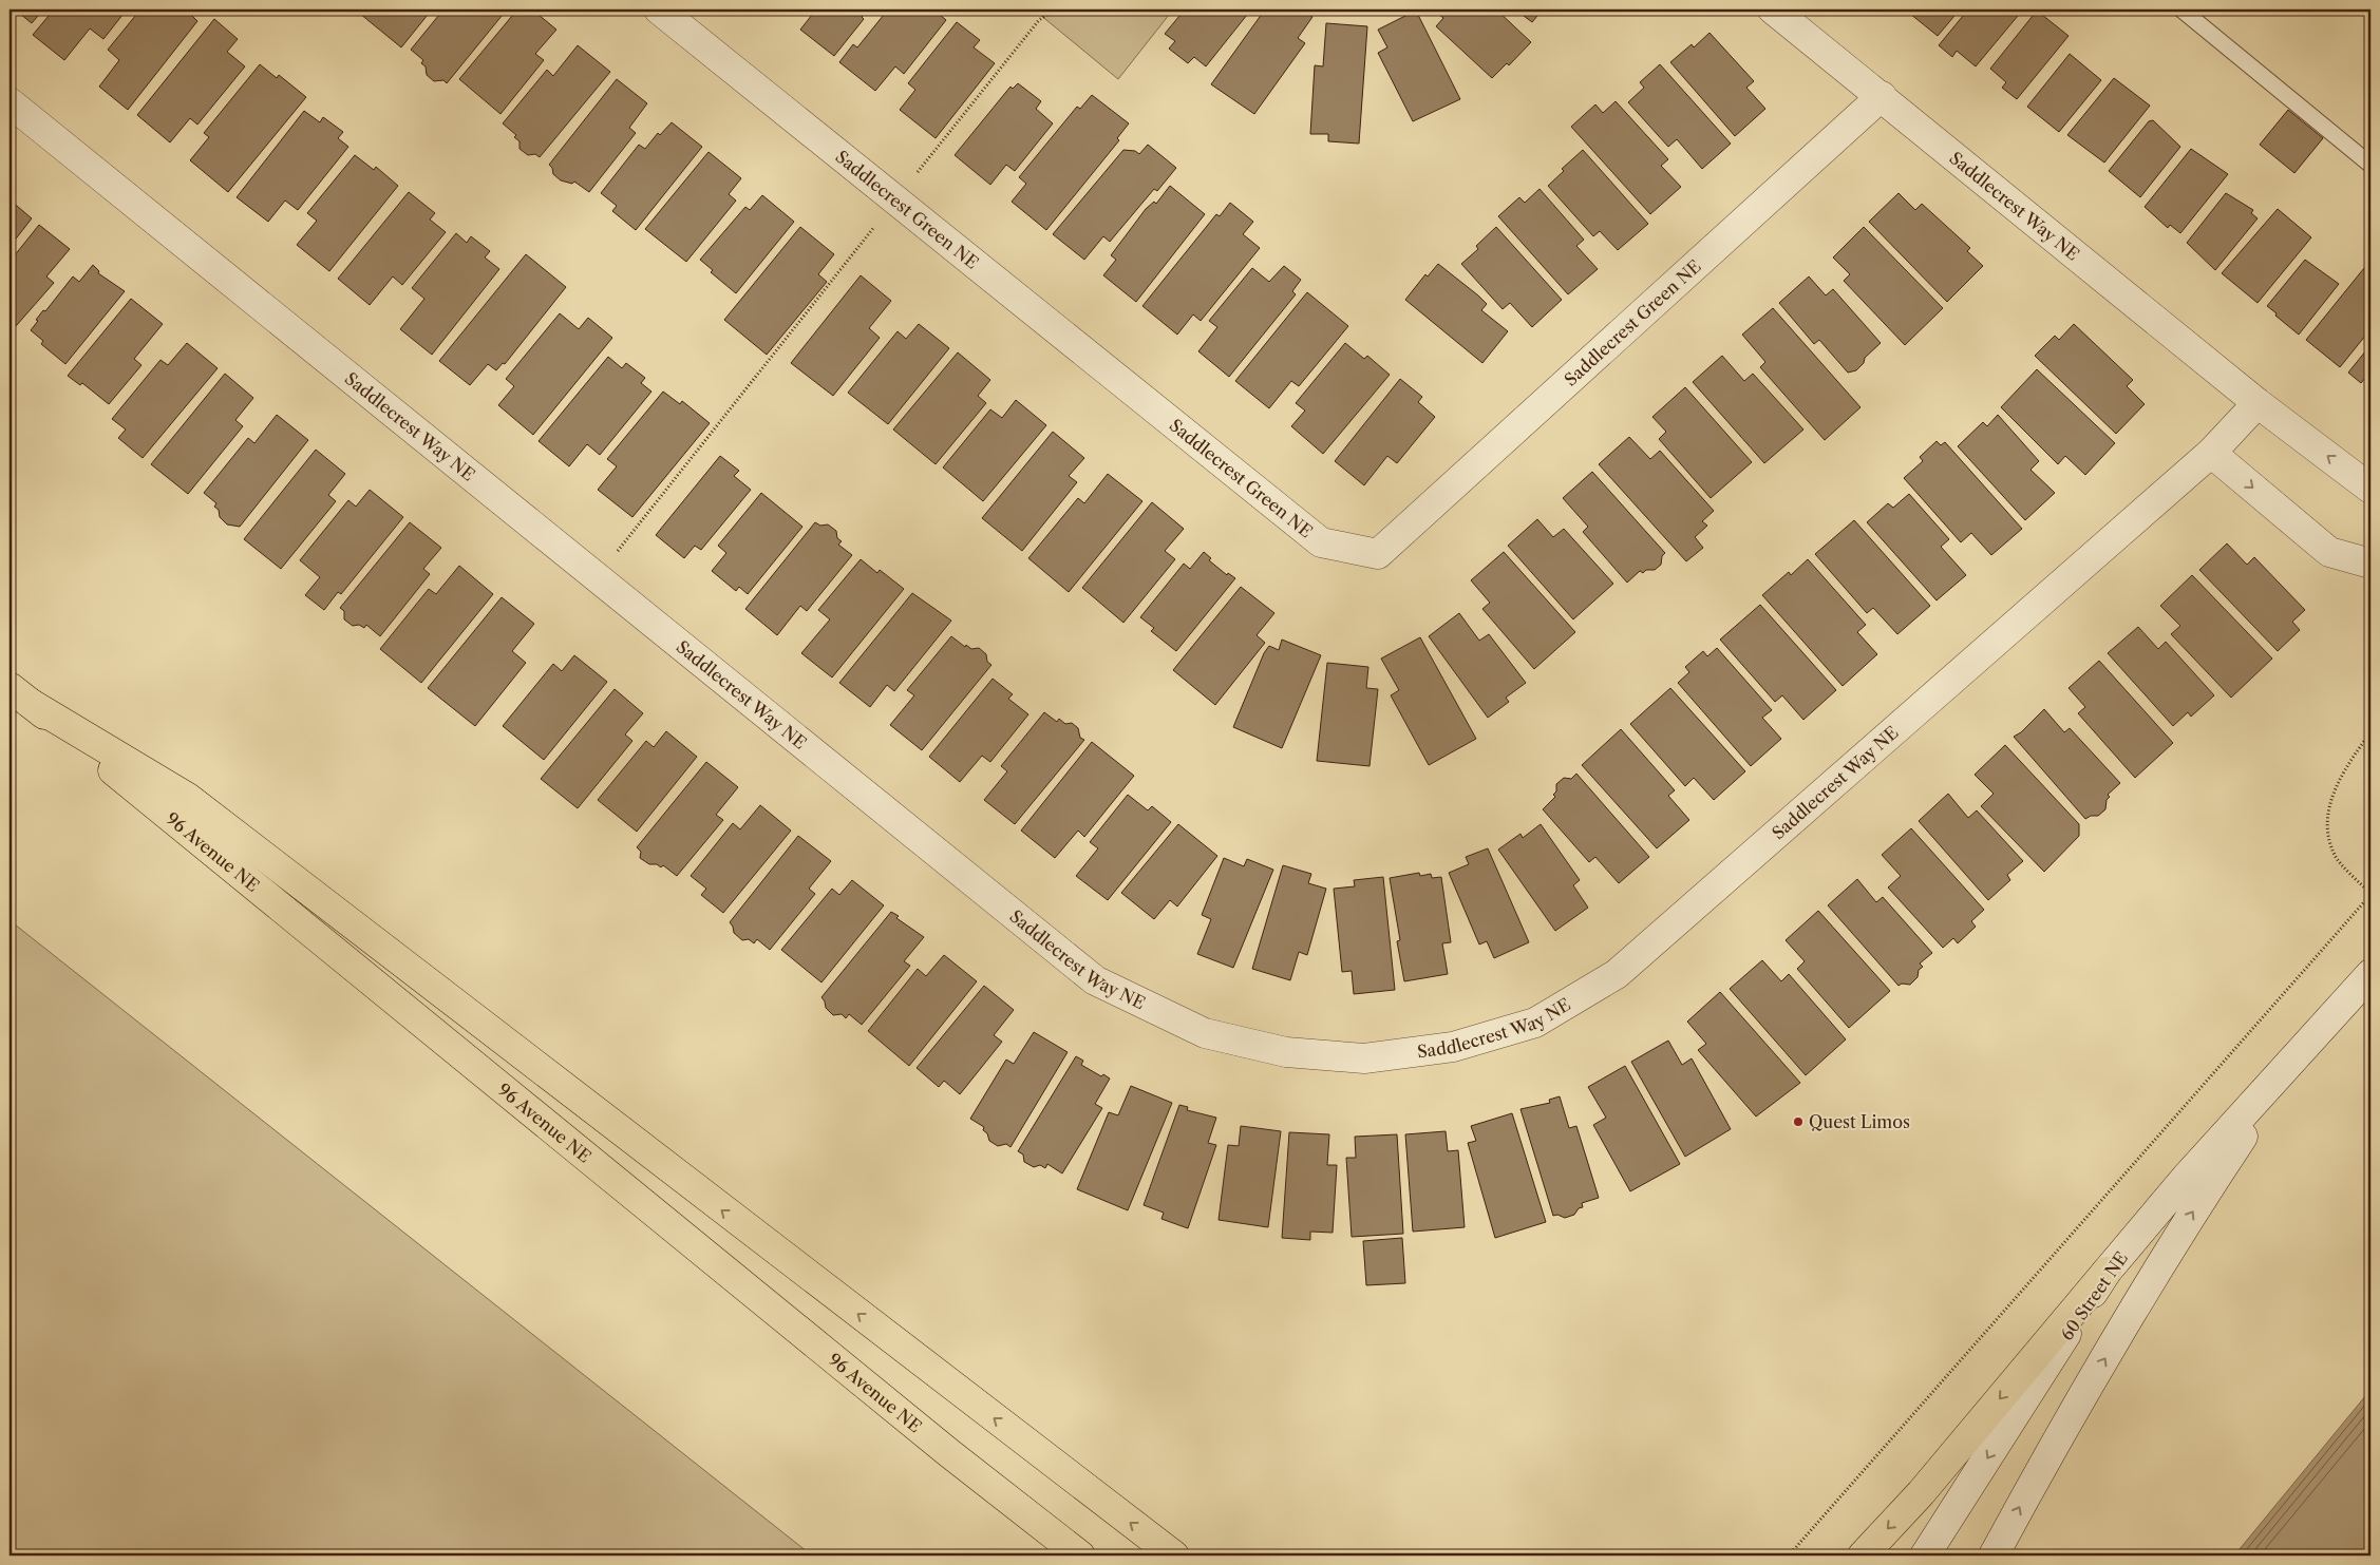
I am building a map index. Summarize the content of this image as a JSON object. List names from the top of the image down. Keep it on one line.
{"streets":{"main road":["96 Avenue NE"],"street":["Saddlecrest Way NE","Saddlecrest Green NE","60 Street NE"]},"crossings":[["Saddlecrest Way NE","Saddlecrest Green NE"]],"places":["Quest Limos"]}
